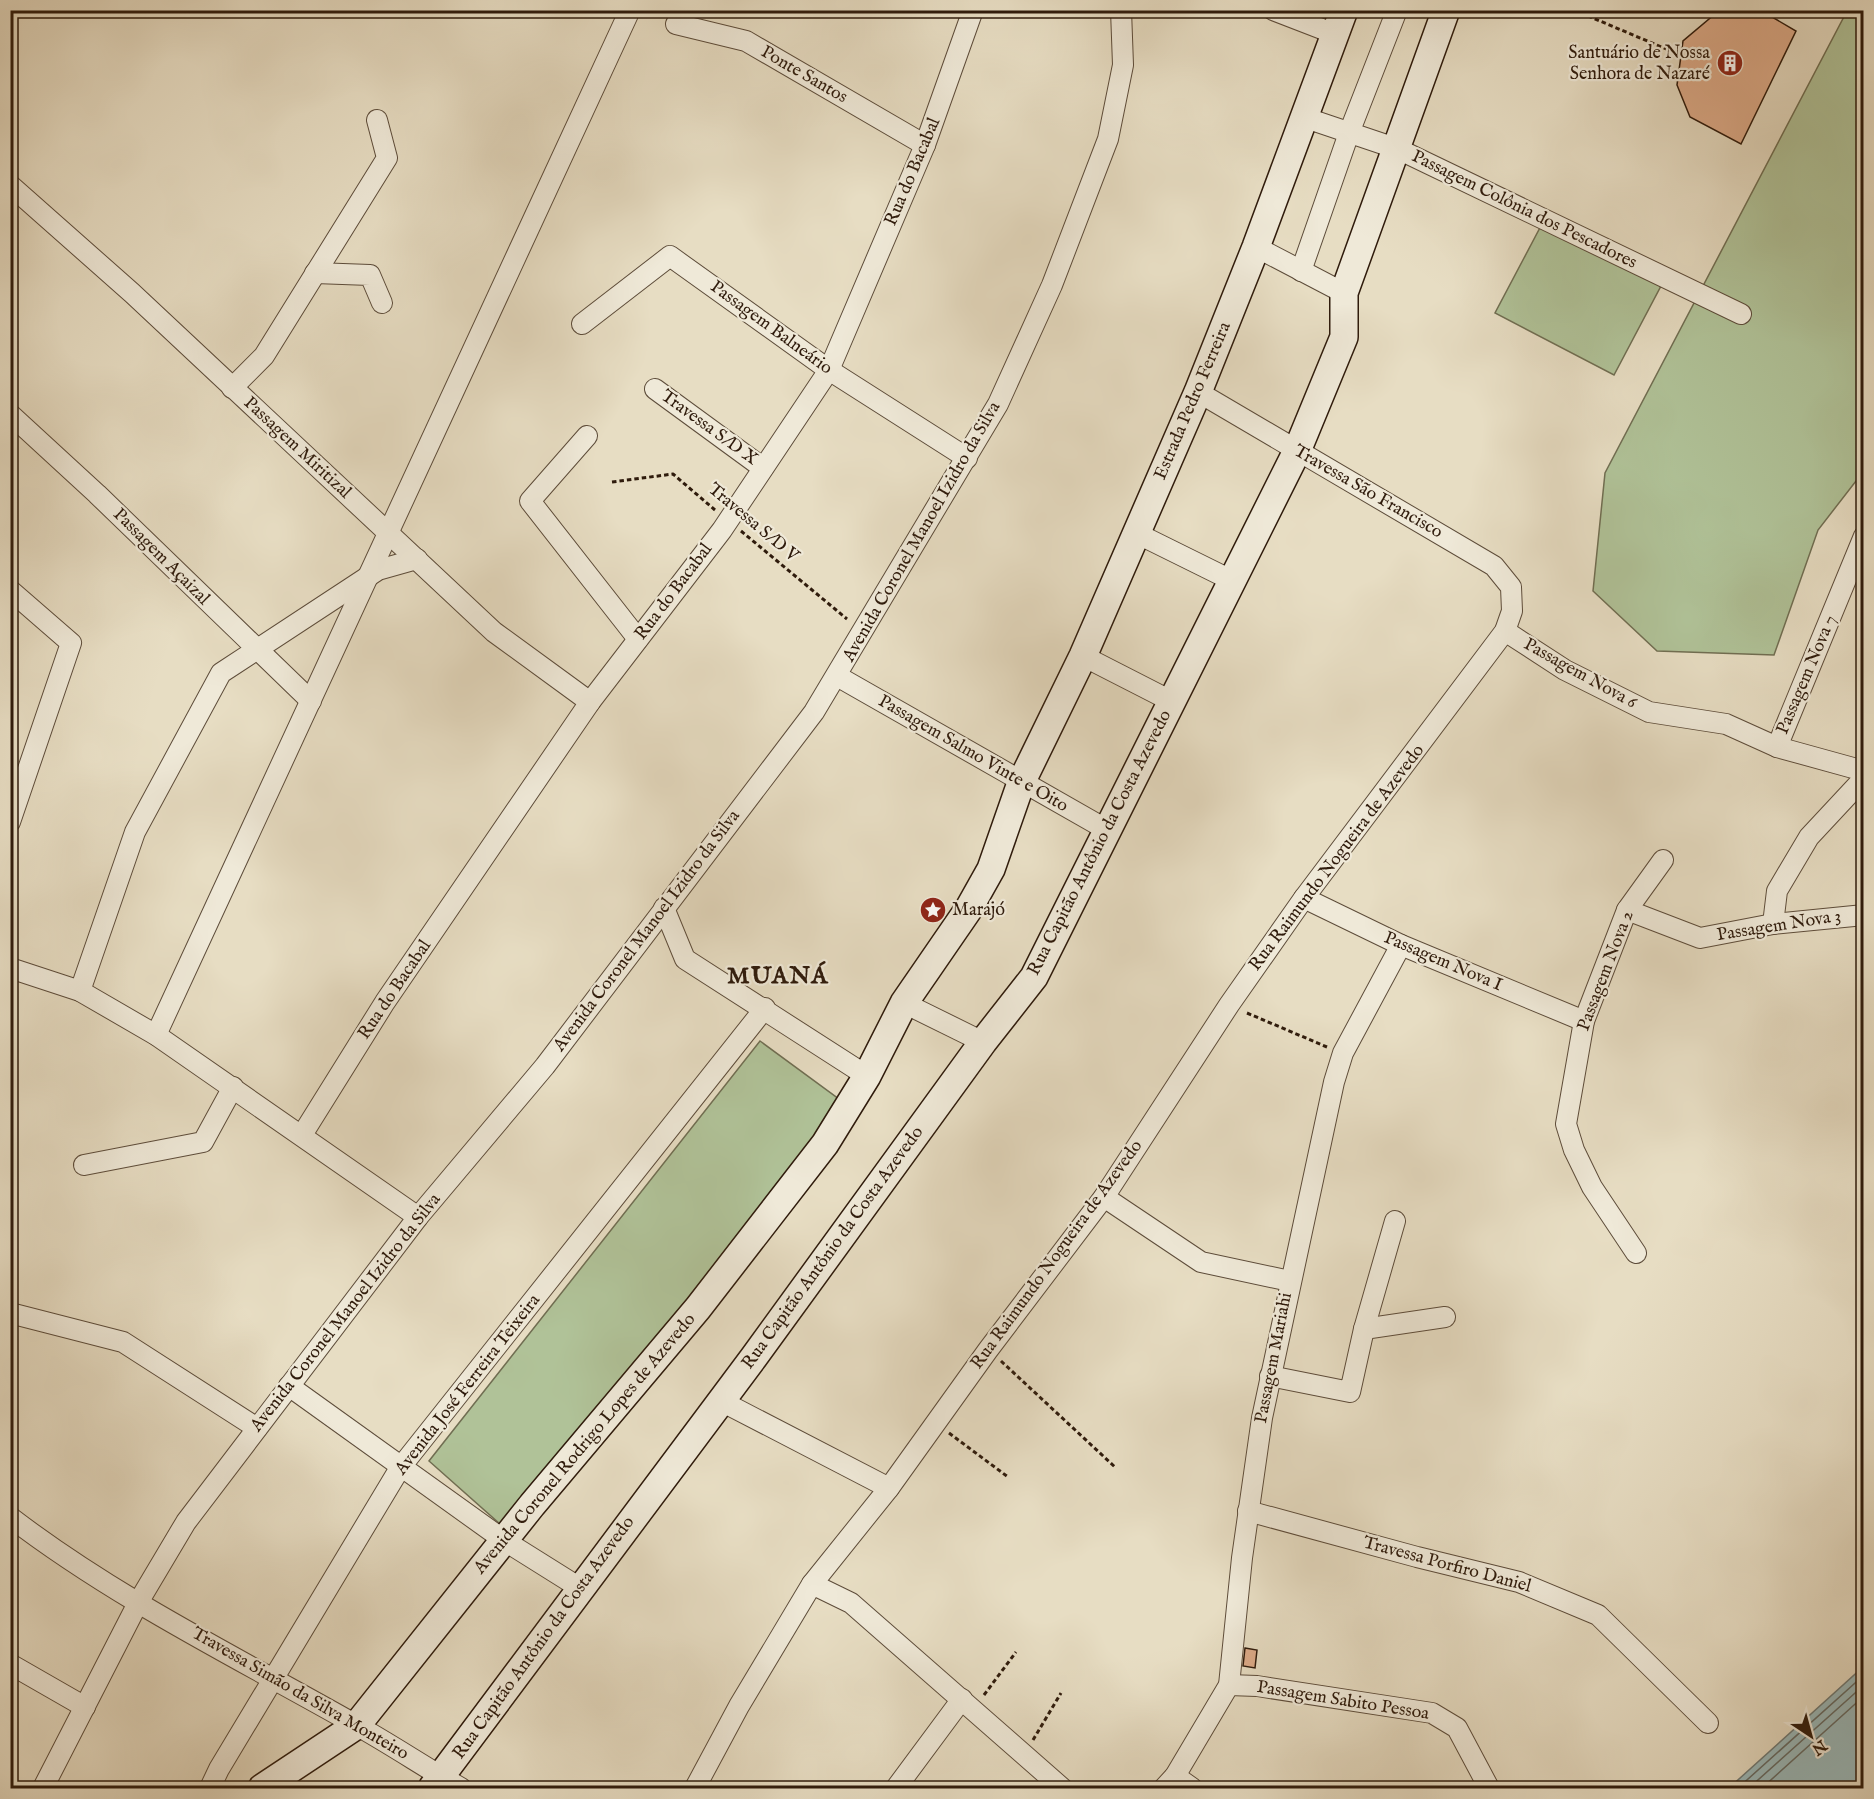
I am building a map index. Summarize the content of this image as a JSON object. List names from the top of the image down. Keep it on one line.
{"streets":{"main road":["Estrada Pedro Ferreira","Rua Capitão Antônio da Costa Azevedo","Avenida Coronel Rodrigo Lopes de Azevedo"],"street":["Ponte Santos","Rua do Bacabal","Passagem Colônia dos Pescadores","Passagem Balneário","Travessa S/D X","Passagem Miritizal","Travessa São Francisco","Avenida Coronel Manoel Izidro da Silva","Passagem Açaizal","Passagem Nova 6","Passagem Nova 7","Passagem Salmo Vinte e Oito","Rua Raimundo Nogueira de Azevedo","Passagem Nova 3","Passagem Nova I","Passagem Nova 2","Passagem Mariahi","Avenida José Ferreira Teixeira","Travessa Porfiro Daniel","Travessa Simão da Silva Monteiro","Passagem Sabito Pessoa"],"path":["Travessa S/D V"]},"crossings":[["Ponte Santos","Rua do Bacabal"],["Rua do Bacabal","Passagem Balneário"],["Rua do Bacabal","Travessa S/D X"],["Rua do Bacabal","Passagem Miritizal"],["Rua do Bacabal","Travessa S/D V"],["Passagem Colônia dos Pescadores","Estrada Pedro Ferreira"],["Passagem Colônia dos Pescadores","Rua Capitão Antônio da Costa Azevedo"],["Passagem Balneário","Avenida Coronel Manoel Izidro da Silva"],["Estrada Pedro Ferreira","Travessa São Francisco"],["Estrada Pedro Ferreira","Passagem Salmo Vinte e Oito"],["Estrada Pedro Ferreira","Avenida Coronel Rodrigo Lopes de Azevedo"],["Travessa São Francisco","Rua Capitão Antônio da Costa Azevedo"],["Travessa São Francisco","Rua Raimundo Nogueira de Azevedo"],["Travessa S/D V","Avenida Coronel Manoel Izidro da Silva"],["Avenida Coronel Manoel Izidro da Silva","Passagem Salmo Vinte e Oito"],["Avenida Coronel Manoel Izidro da Silva","Travessa Simão da Silva Monteiro"],["Passagem Nova 6","Passagem Nova 7"],["Passagem Nova 6","Rua Raimundo Nogueira de Azevedo"],["Passagem Salmo Vinte e Oito","Rua Capitão Antônio da Costa Azevedo"],["Rua Capitão Antônio da Costa Azevedo","Travessa Simão da Silva Monteiro"],["Rua Raimundo Nogueira de Azevedo","Passagem Nova I"],["Passagem Nova 3","Passagem Nova 2"],["Passagem Nova I","Passagem Nova 2"],["Passagem Nova I","Passagem Mariahi"],["Passagem Mariahi","Travessa Porfiro Daniel"],["Passagem Mariahi","Passagem Sabito Pessoa"],["Avenida José Ferreira Teixeira","Travessa Simão da Silva Monteiro"],["Avenida Coronel Rodrigo Lopes de Azevedo","Travessa Simão da Silva Monteiro"]],"districts":["MUANÁ"],"places":{"building":["Santuário de Nossa Senhora de Nazaré"],"place":["Marajó"]},"north":"bottom right"}
